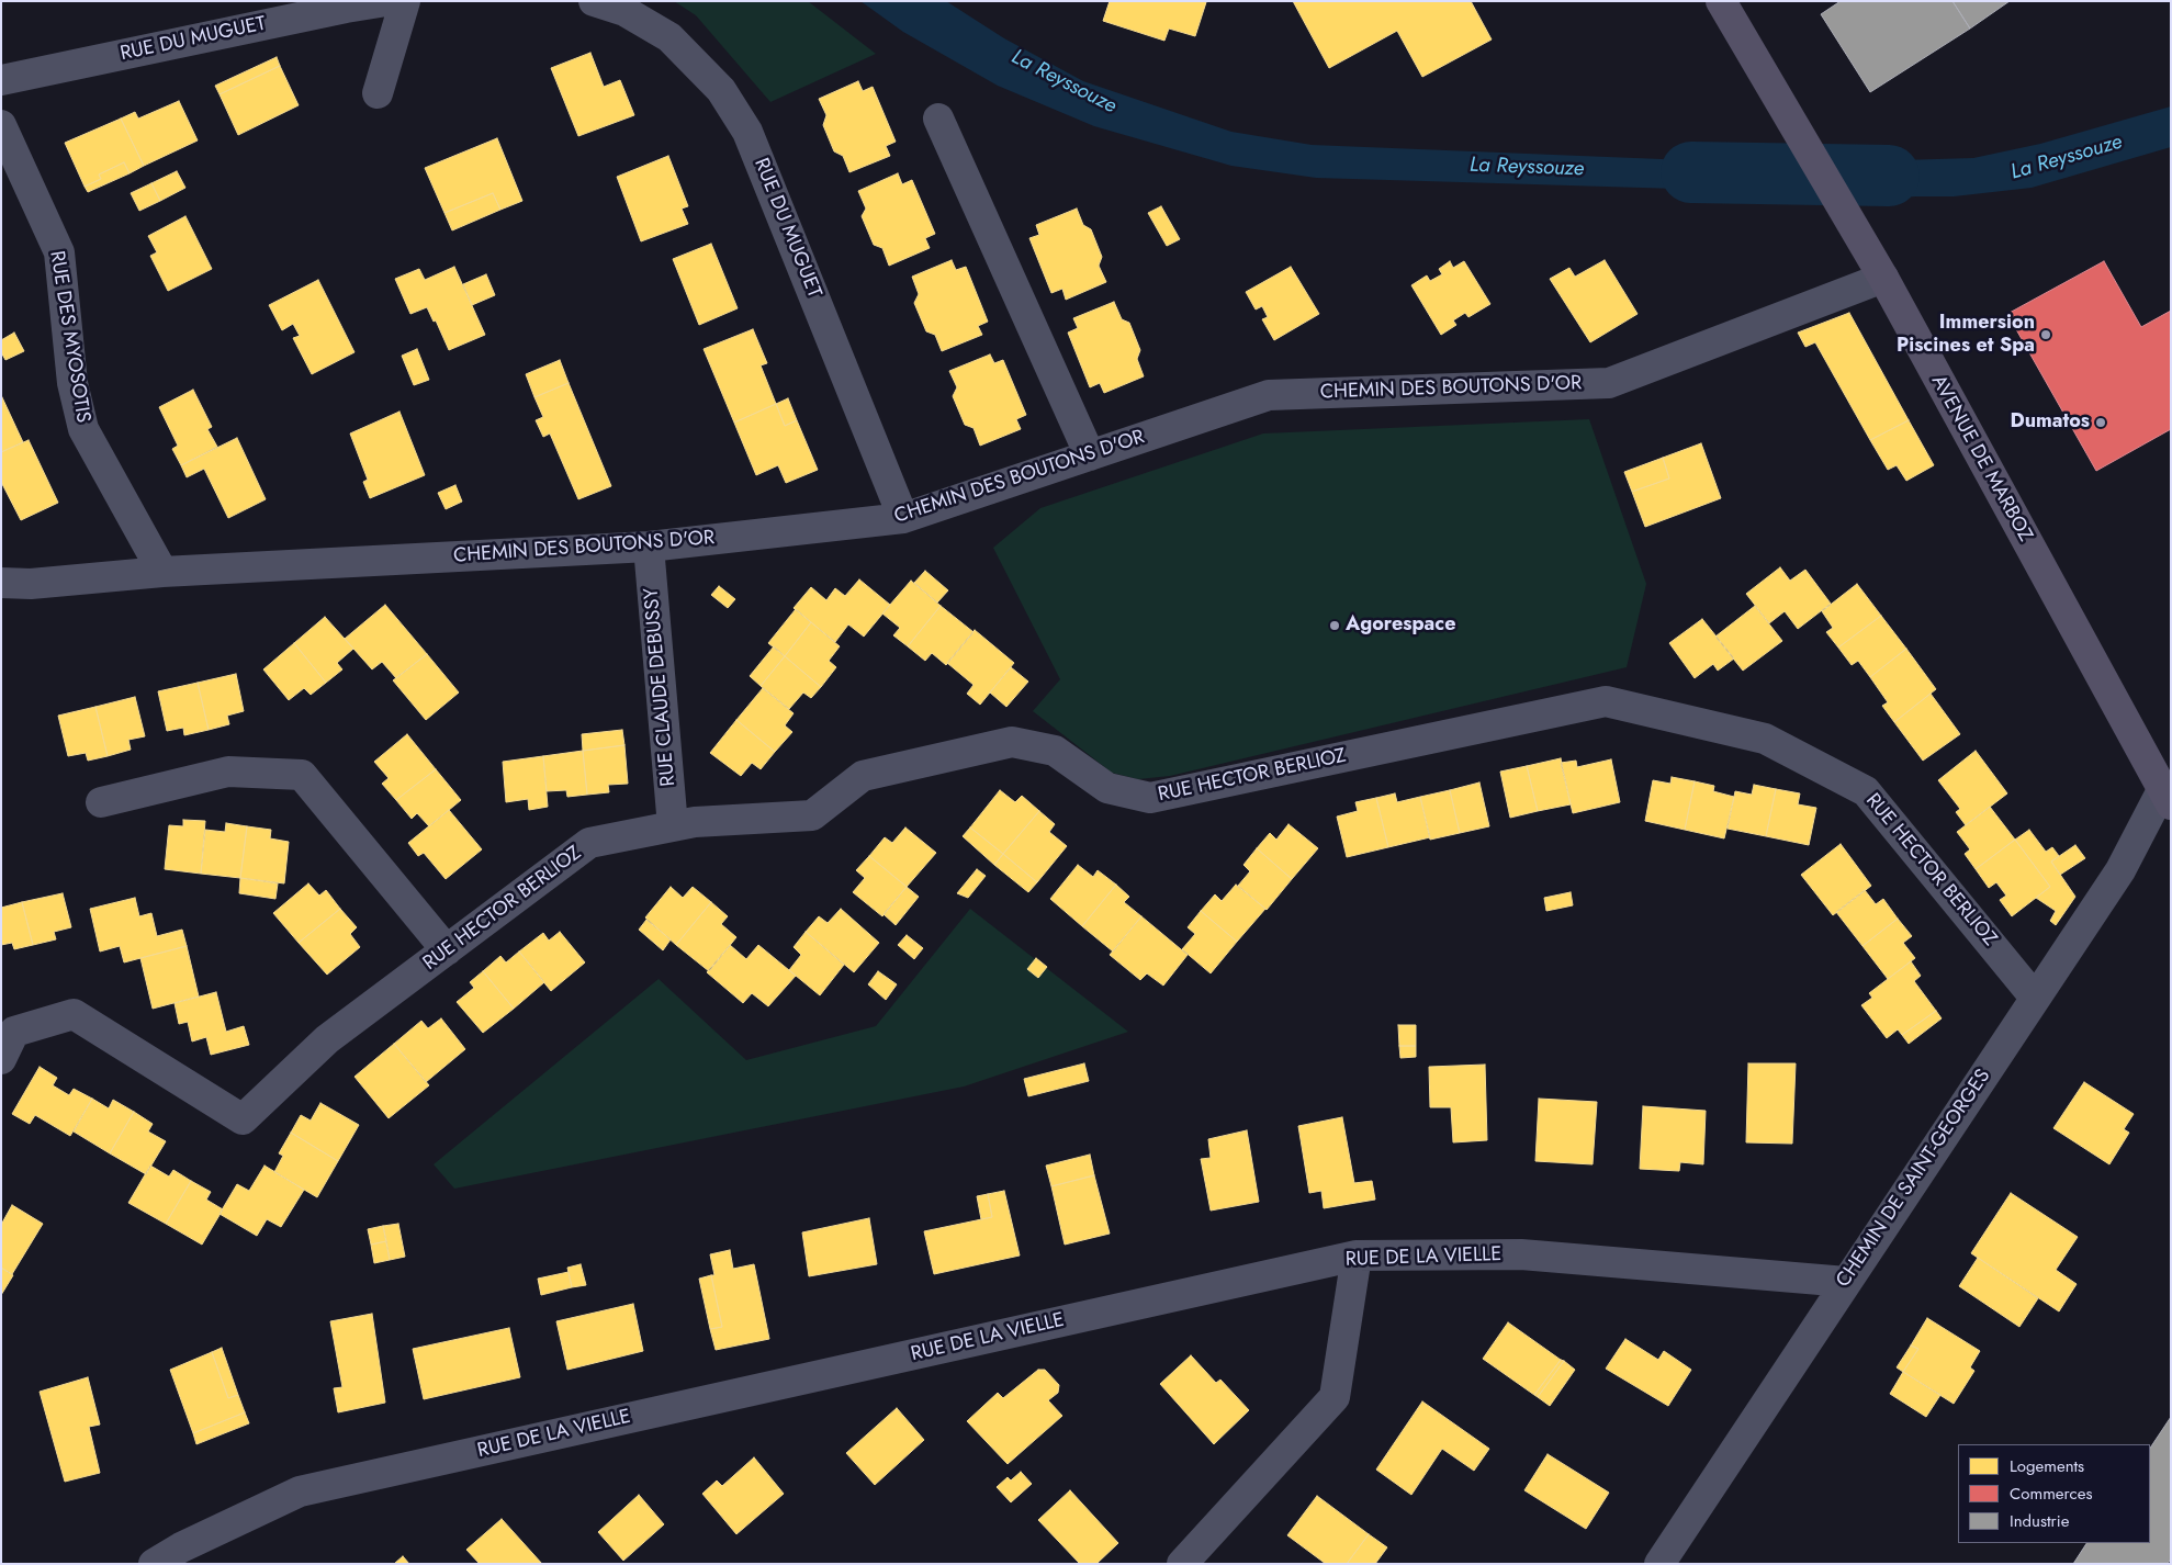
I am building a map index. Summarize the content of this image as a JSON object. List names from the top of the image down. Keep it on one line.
{"streets":{"main road":["AVENUE DE MARBOZ"],"street":["RUE DU MUGUET","RUE DES MYOSOTIS","CHEMIN DES BOUTONS D'OR","RUE CLAUDE DEBUSSY","RUE HECTOR BERLIOZ","CHEMIN DE SAINT-GEORGES","RUE DE LA VIELLE"]},"crossings":[["RUE DU MUGUET","CHEMIN DES BOUTONS D'OR"],["RUE DES MYOSOTIS","CHEMIN DES BOUTONS D'OR"],["CHEMIN DES BOUTONS D'OR","AVENUE DE MARBOZ"],["CHEMIN DES BOUTONS D'OR","RUE CLAUDE DEBUSSY"],["AVENUE DE MARBOZ","CHEMIN DE SAINT-GEORGES"],["RUE CLAUDE DEBUSSY","RUE HECTOR BERLIOZ"],["RUE HECTOR BERLIOZ","CHEMIN DE SAINT-GEORGES"],["CHEMIN DE SAINT-GEORGES","RUE DE LA VIELLE"]],"water":["La Reyssouze"],"places":["Immersion Piscines et Spa","Dumatos","Agorespace"],"legend":["Logements","Commerces","Industrie"]}
